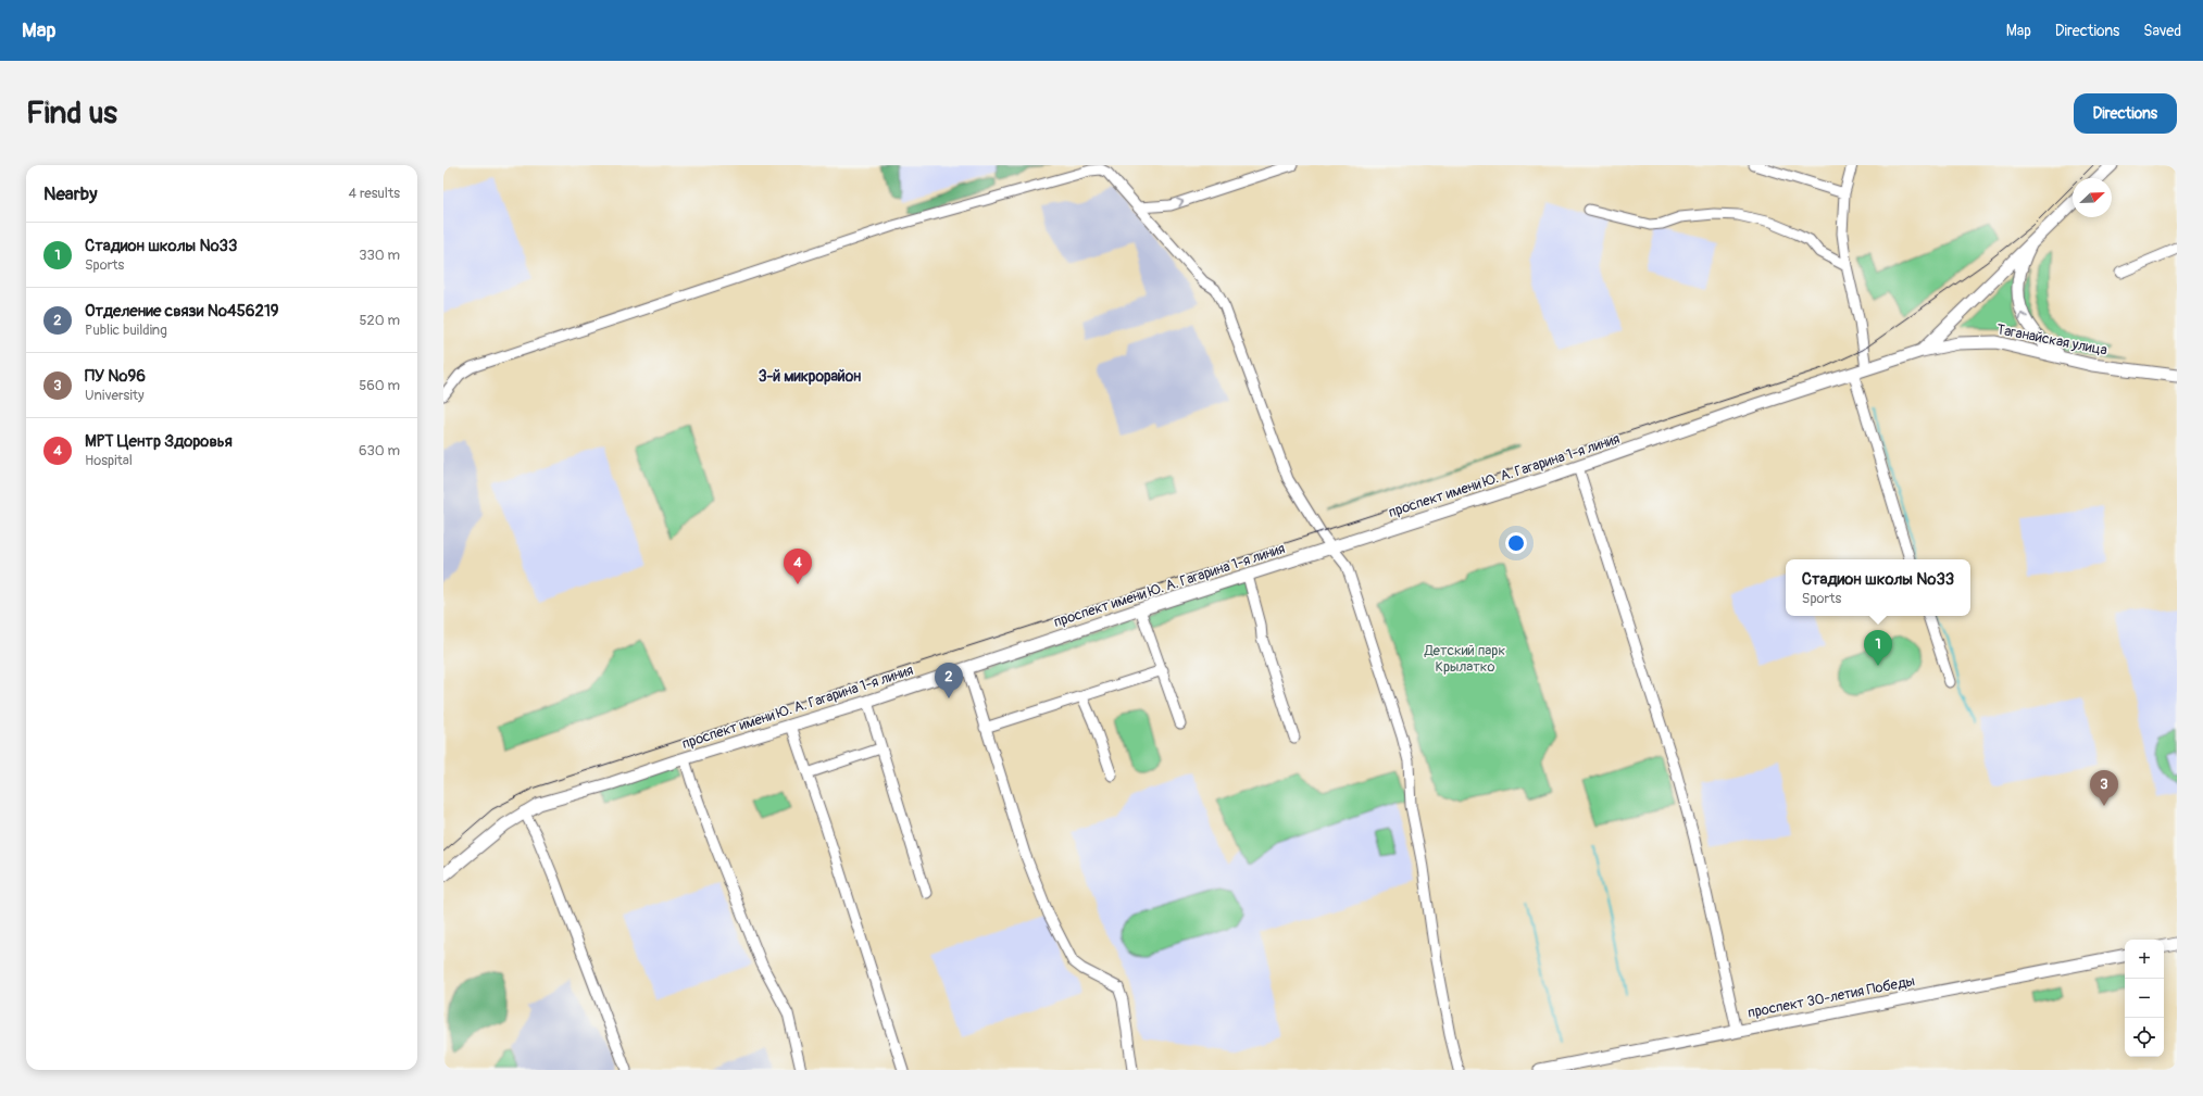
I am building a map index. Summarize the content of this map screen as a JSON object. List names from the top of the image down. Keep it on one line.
{"streets":{"main road":["Таганайская улица","проспект имени Ю. А. Гагарина 1-я линия","проспект 30-летия Победы"]},"crossings":[["Таганайская улица","проспект имени Ю. А. Гагарина 1-я линия"]],"districts":["3-й микрорайон"],"parks":["Детский парк Крылатко"],"north":"top right","page":{"header":"Map","nav":["Map","Directions","Saved"],"buttons":"Directions","title":"Find us","heading":["Nearby","4 results"],"list":[{"mark":"1","name":"Стадион школы №33","note":"Sports","value":"330 m"},{"mark":"2","name":"Отделение связи №456219","note":"Public building","value":"520 m"},{"mark":"3","name":"ПУ №96","note":"University","value":"560 m"},{"mark":"4","name":"МРТ Центр Здоровья","note":"Hospital","value":"630 m"}],"pins":["4","1","2","3"],"popup":["Стадион школы №33","Sports"],"map_buttons":["+","−"]}}
